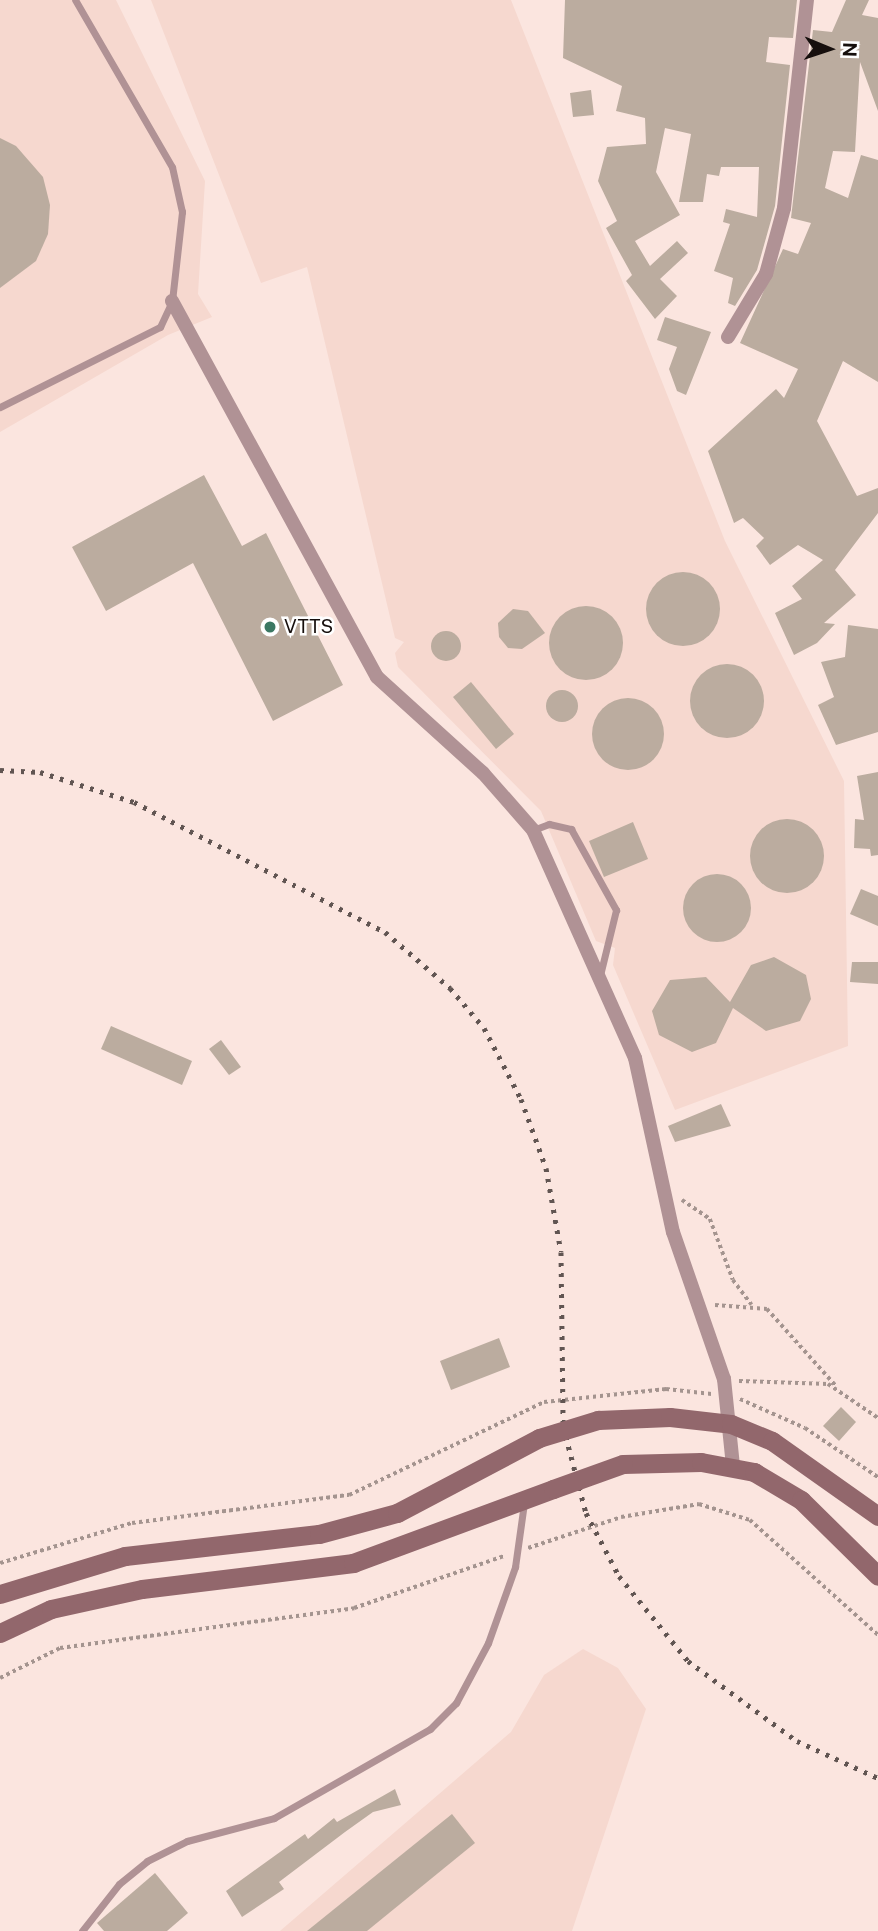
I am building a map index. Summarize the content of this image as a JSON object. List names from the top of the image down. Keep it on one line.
{"places":["VTTS"],"north":"right"}
